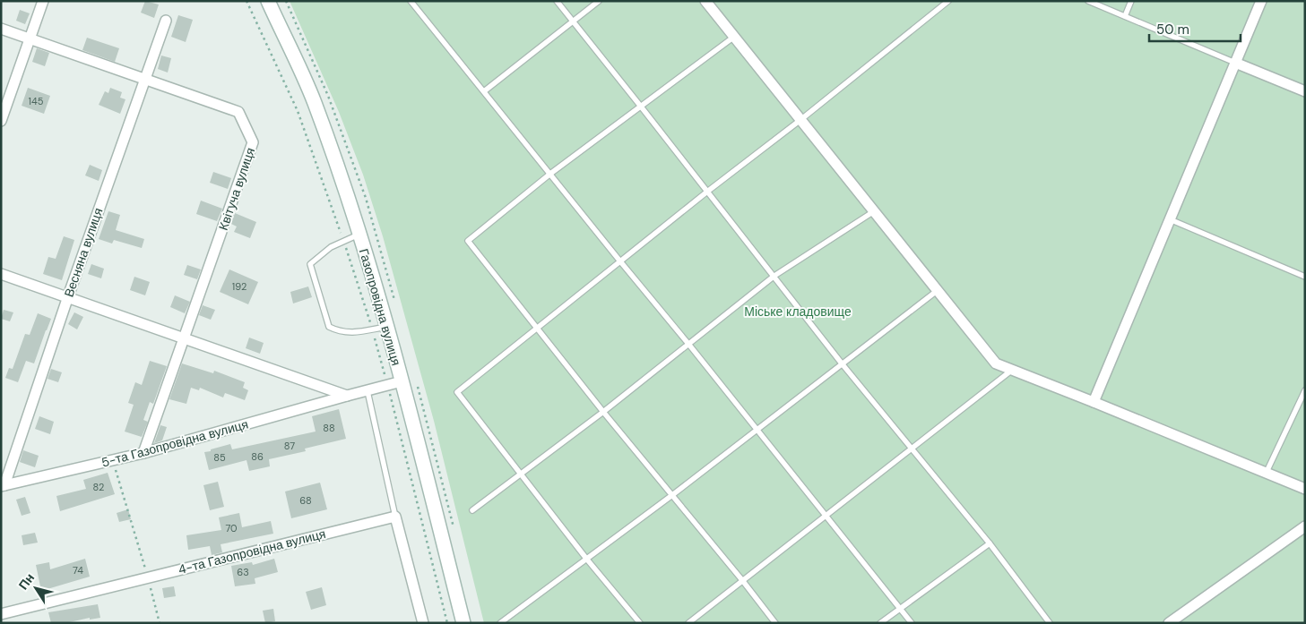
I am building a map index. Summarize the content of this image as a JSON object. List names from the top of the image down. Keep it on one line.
{"streets":{"main road":["Газопровідна вулиця"],"street":["Квітуча вулиця","Весняна вулиця","5-та Газопровідна вулиця","4-та Газопровідна вулиця"]},"crossings":[["Квітуча вулиця","Весняна вулиця"],["Квітуча вулиця","5-та Газопровідна вулиця"],["Весняна вулиця","5-та Газопровідна вулиця"],["Газопровідна вулиця","5-та Газопровідна вулиця"]],"parks":["Міське кладовище"],"house_numbers":["145","192","88","87","86","85","82","68","70","74","63"],"scale_bar":"50 m","north":"top left"}
